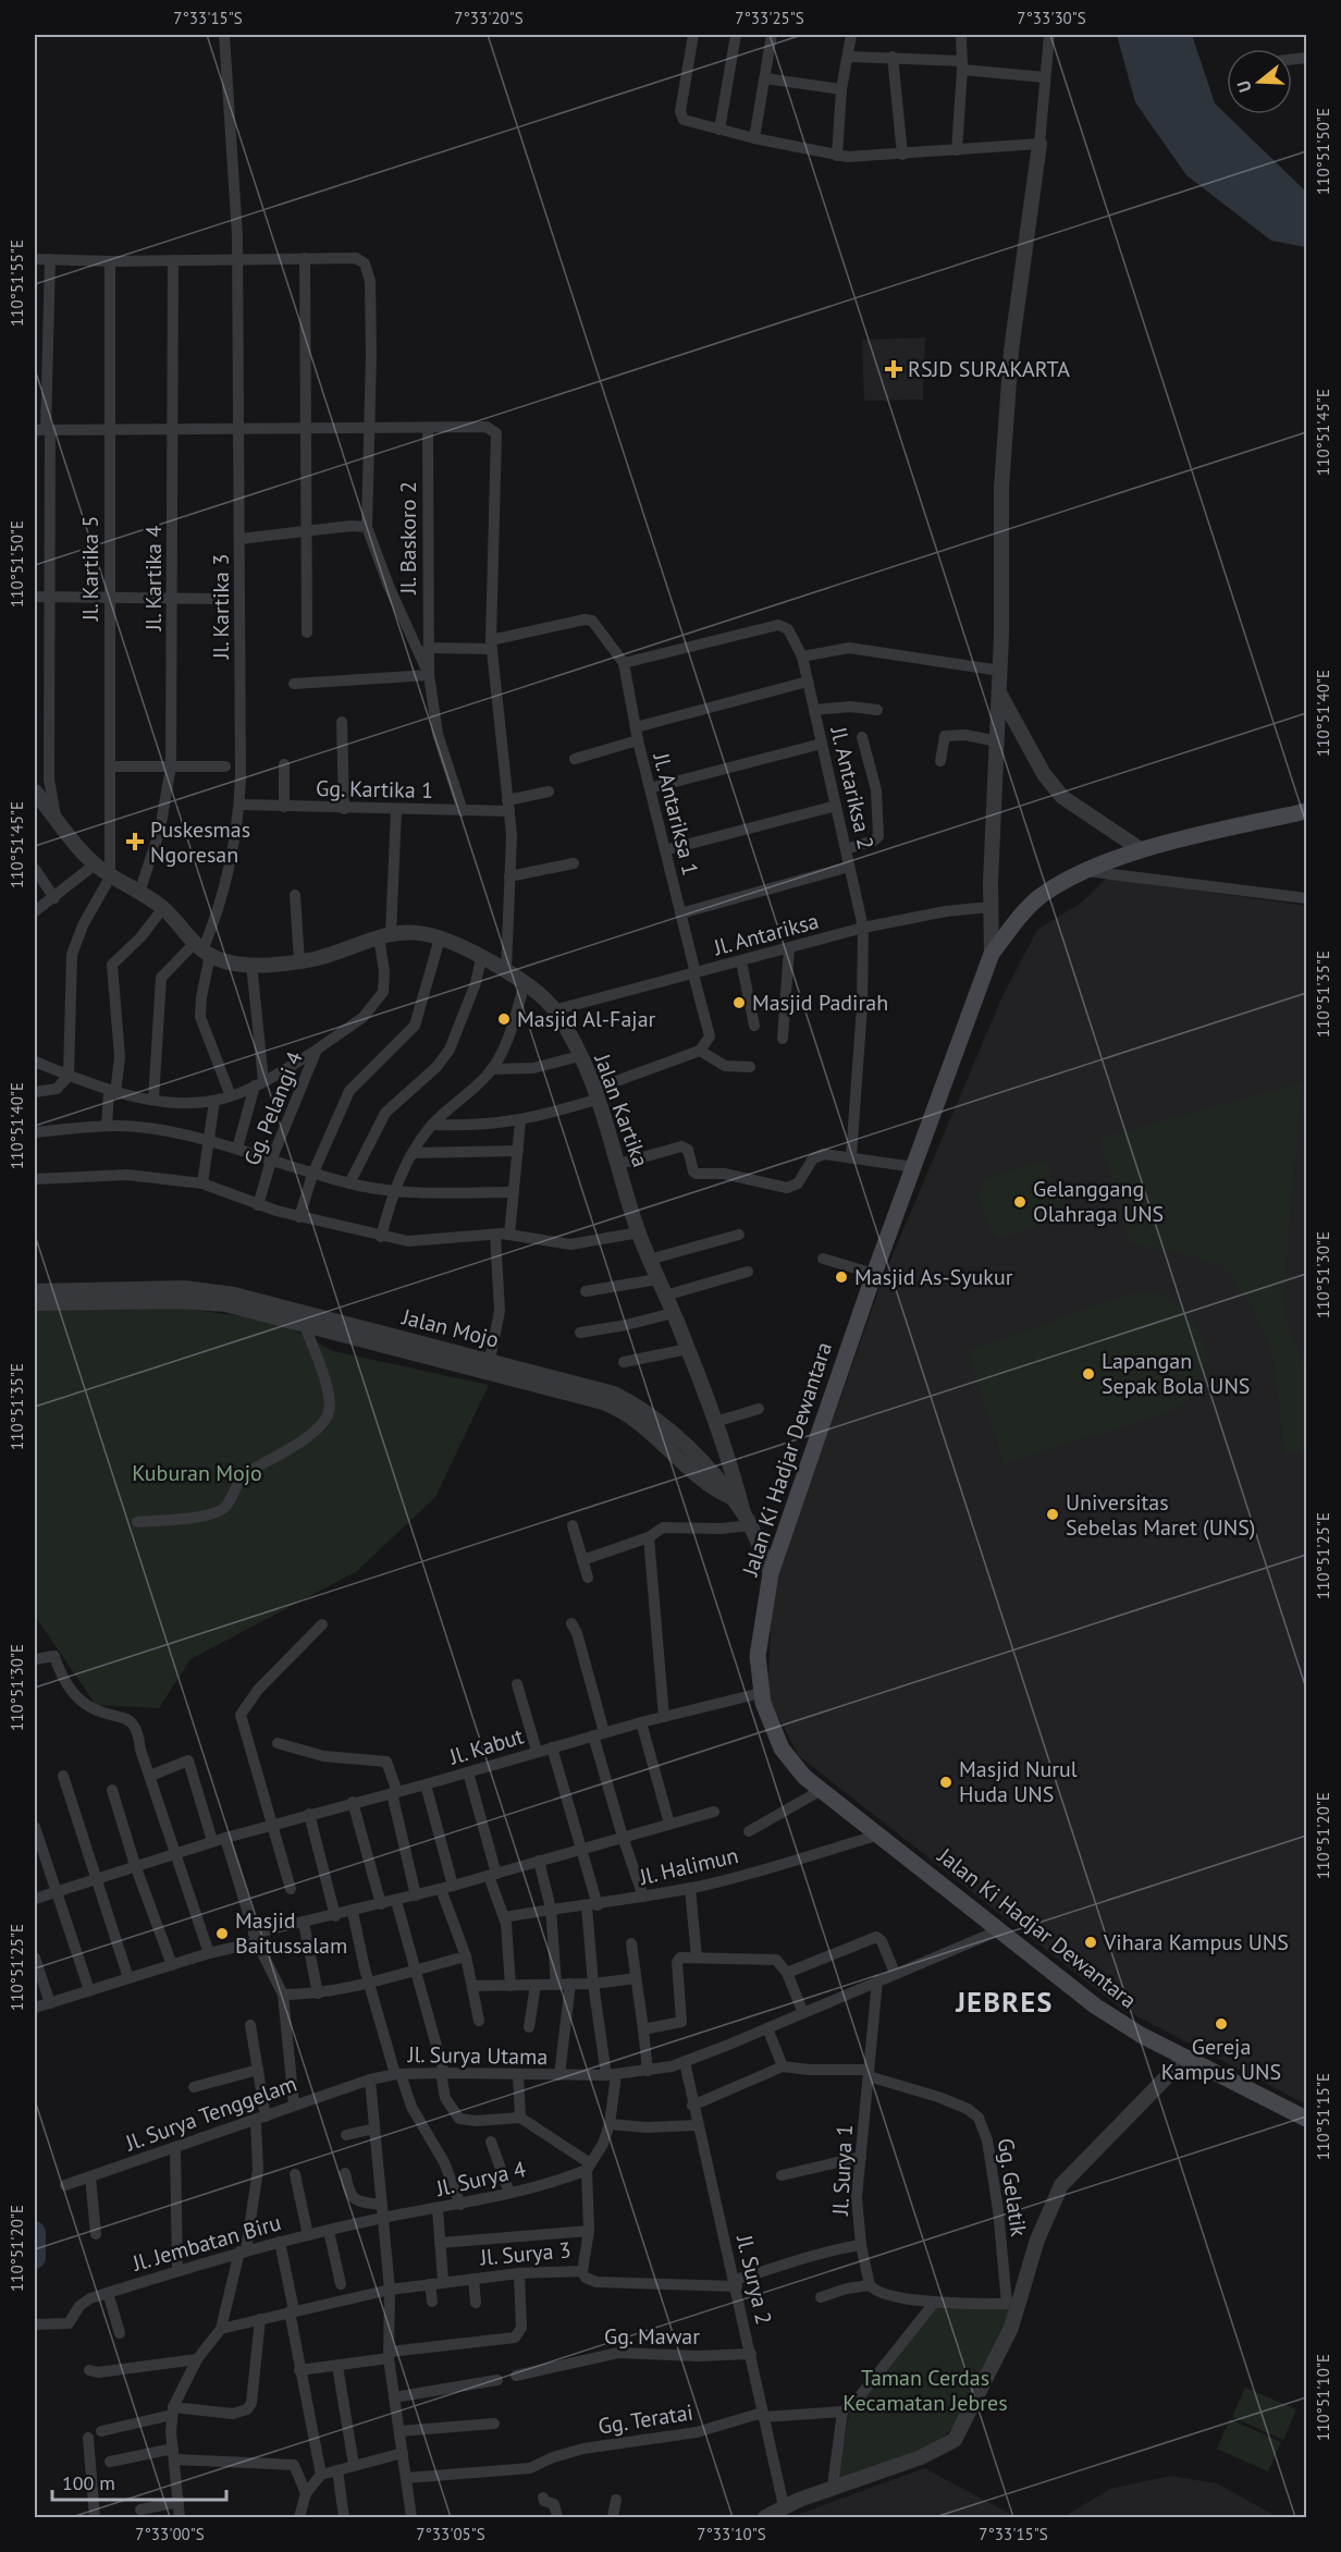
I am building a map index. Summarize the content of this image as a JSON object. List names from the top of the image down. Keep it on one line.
{"streets":{"main road":["Jalan Ki Hadjar Dewantara"],"street":["Jl. Baskoro 2","Jl. Kartika 5","Jl. Kartika 4","Jl. Kartika 3","Jl. Antariksa 2","Gg. Kartika 1","Jl. Antariksa 1","Jl. Antariksa","Gg. Pelangi 4","Jalan Kartika","Jalan Mojo","Jl. Kabut","Jl. Halimun","Jl. Surya Utama","Jl. Surya Tenggelam","Jl. Surya 1","Jl. Surya 4","Gg. Gelatik","Jl. Jembatan Biru","Jl. Surya 3","Jl. Surya 2","Gg. Mawar","Gg. Teratai"]},"crossings":[["Jl. Kartika 3","Gg. Kartika 1"],["Jl. Kartika 3","Jalan Kartika"],["Jl. Antariksa 2","Jl. Antariksa 1"],["Jl. Antariksa 2","Jl. Antariksa"],["Gg. Kartika 1","Gg. Pelangi 4"],["Jl. Antariksa 1","Jl. Antariksa"],["Jl. Antariksa","Jalan Kartika"],["Gg. Pelangi 4","Jalan Kartika"],["Jalan Kartika","Jalan Mojo"],["Jalan Mojo","Jalan Ki Hadjar Dewantara"],["Jalan Ki Hadjar Dewantara","Jl. Kabut"],["Jalan Ki Hadjar Dewantara","Jl. Halimun"],["Jalan Ki Hadjar Dewantara","Jl. Surya Utama"],["Jl. Surya Utama","Jl. Surya Tenggelam"],["Jl. Surya Utama","Jl. Surya 1"],["Jl. Surya Utama","Jl. Surya 2"],["Jl. Surya 1","Gg. Gelatik"],["Jl. Surya 4","Jl. Jembatan Biru"],["Jl. Surya 4","Jl. Surya 3"],["Jl. Surya 2","Gg. Mawar"],["Jl. Surya 2","Gg. Teratai"]],"districts":["JEBRES"],"parks":["Kuburan Mojo","Taman Cerdas Kecamatan Jebres"],"places":{"health":["RSJD SURAKARTA","Puskesmas Ngoresan"],"other":["Masjid Padirah","Masjid Al-Fajar","Gelanggang Olahraga UNS","Masjid As-Syukur","Lapangan Sepak Bola UNS","Universitas Sebelas Maret (UNS)","Masjid Nurul Huda UNS","Masjid Baitussalam","Vihara Kampus UNS","Gereja Kampus UNS"]},"scale_bar":"100 m","north":"left","coordinates":["7°33'15\"S","7°33'20\"S","7°33'25\"S","7°33'30\"S","110°51'50\"E","110°51'55\"E","110°51'45\"E","110°51'40\"E","110°51'35\"E","110°51'30\"E","110°51'25\"E","110°51'20\"E","110°51'15\"E","110°51'10\"E","7°33'00\"S","7°33'05\"S","7°33'10\"S"]}
